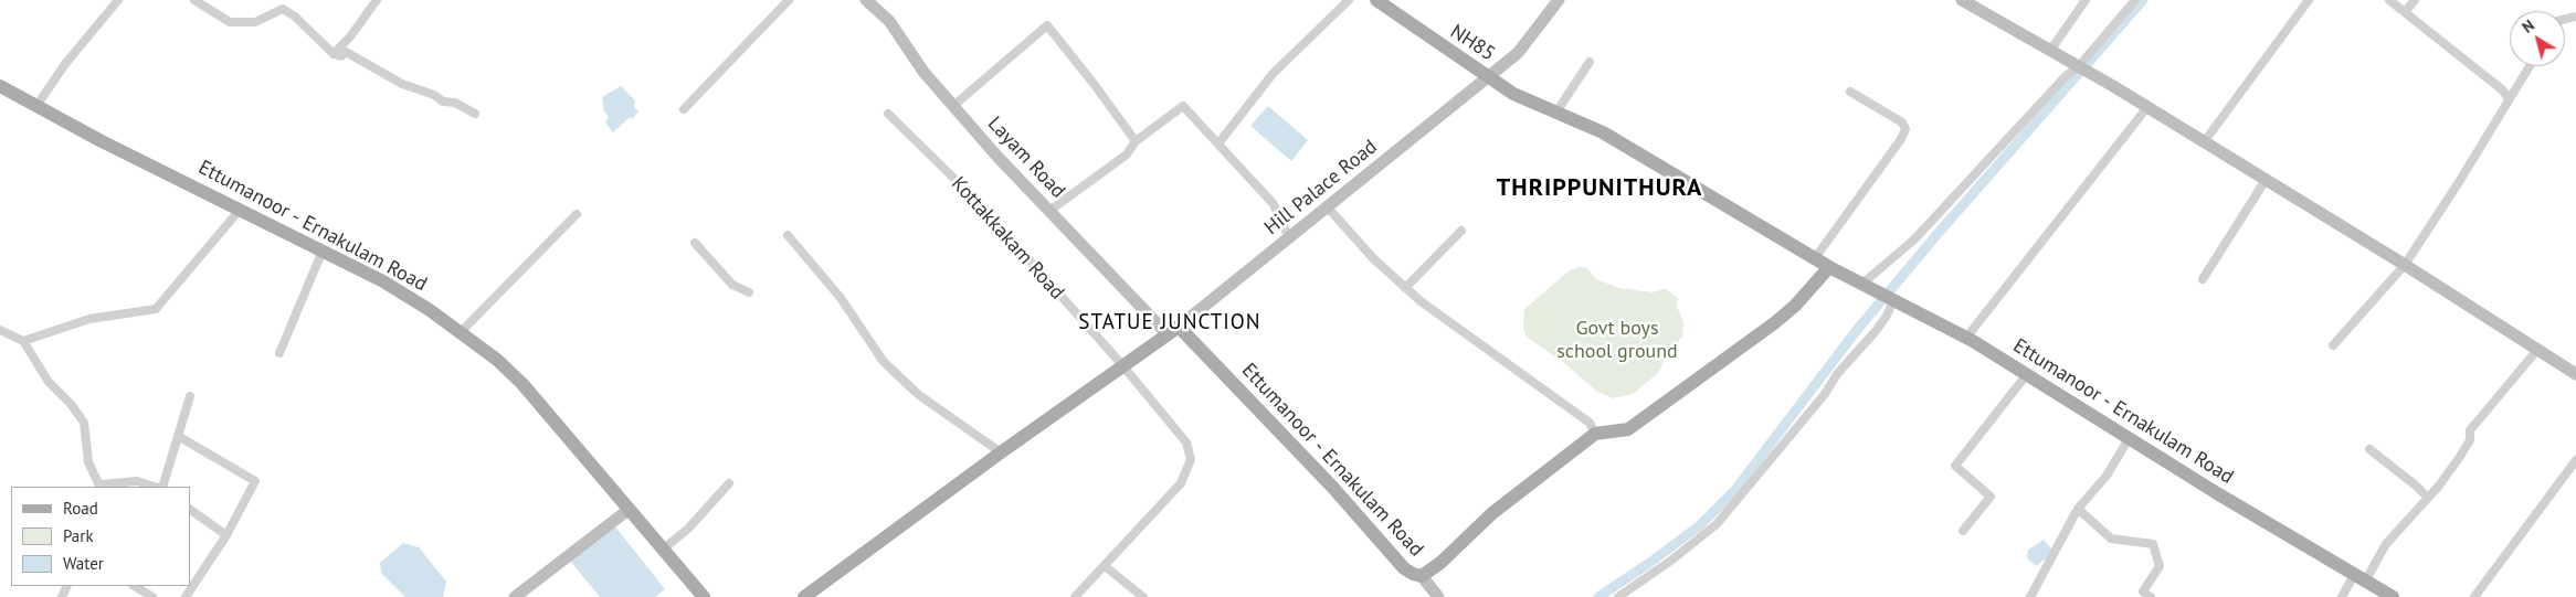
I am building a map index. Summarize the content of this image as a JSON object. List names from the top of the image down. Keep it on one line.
{"streets":{"main road":["NH85","Layam Road","Hill Palace Road","Ettumanoor - Ernakulam Road"],"street":["Kottakkakam Road"]},"crossings":[["NH85","Hill Palace Road"],["NH85","Ettumanoor - Ernakulam Road"],["Layam Road","Hill Palace Road"],["Layam Road","Ettumanoor - Ernakulam Road"],["Hill Palace Road","Ettumanoor - Ernakulam Road"]],"districts":["THRIPPUNITHURA","STATUE JUNCTION"],"parks":["Govt boys school ground"],"legend":["Road","Park","Water"],"north":"top left"}
